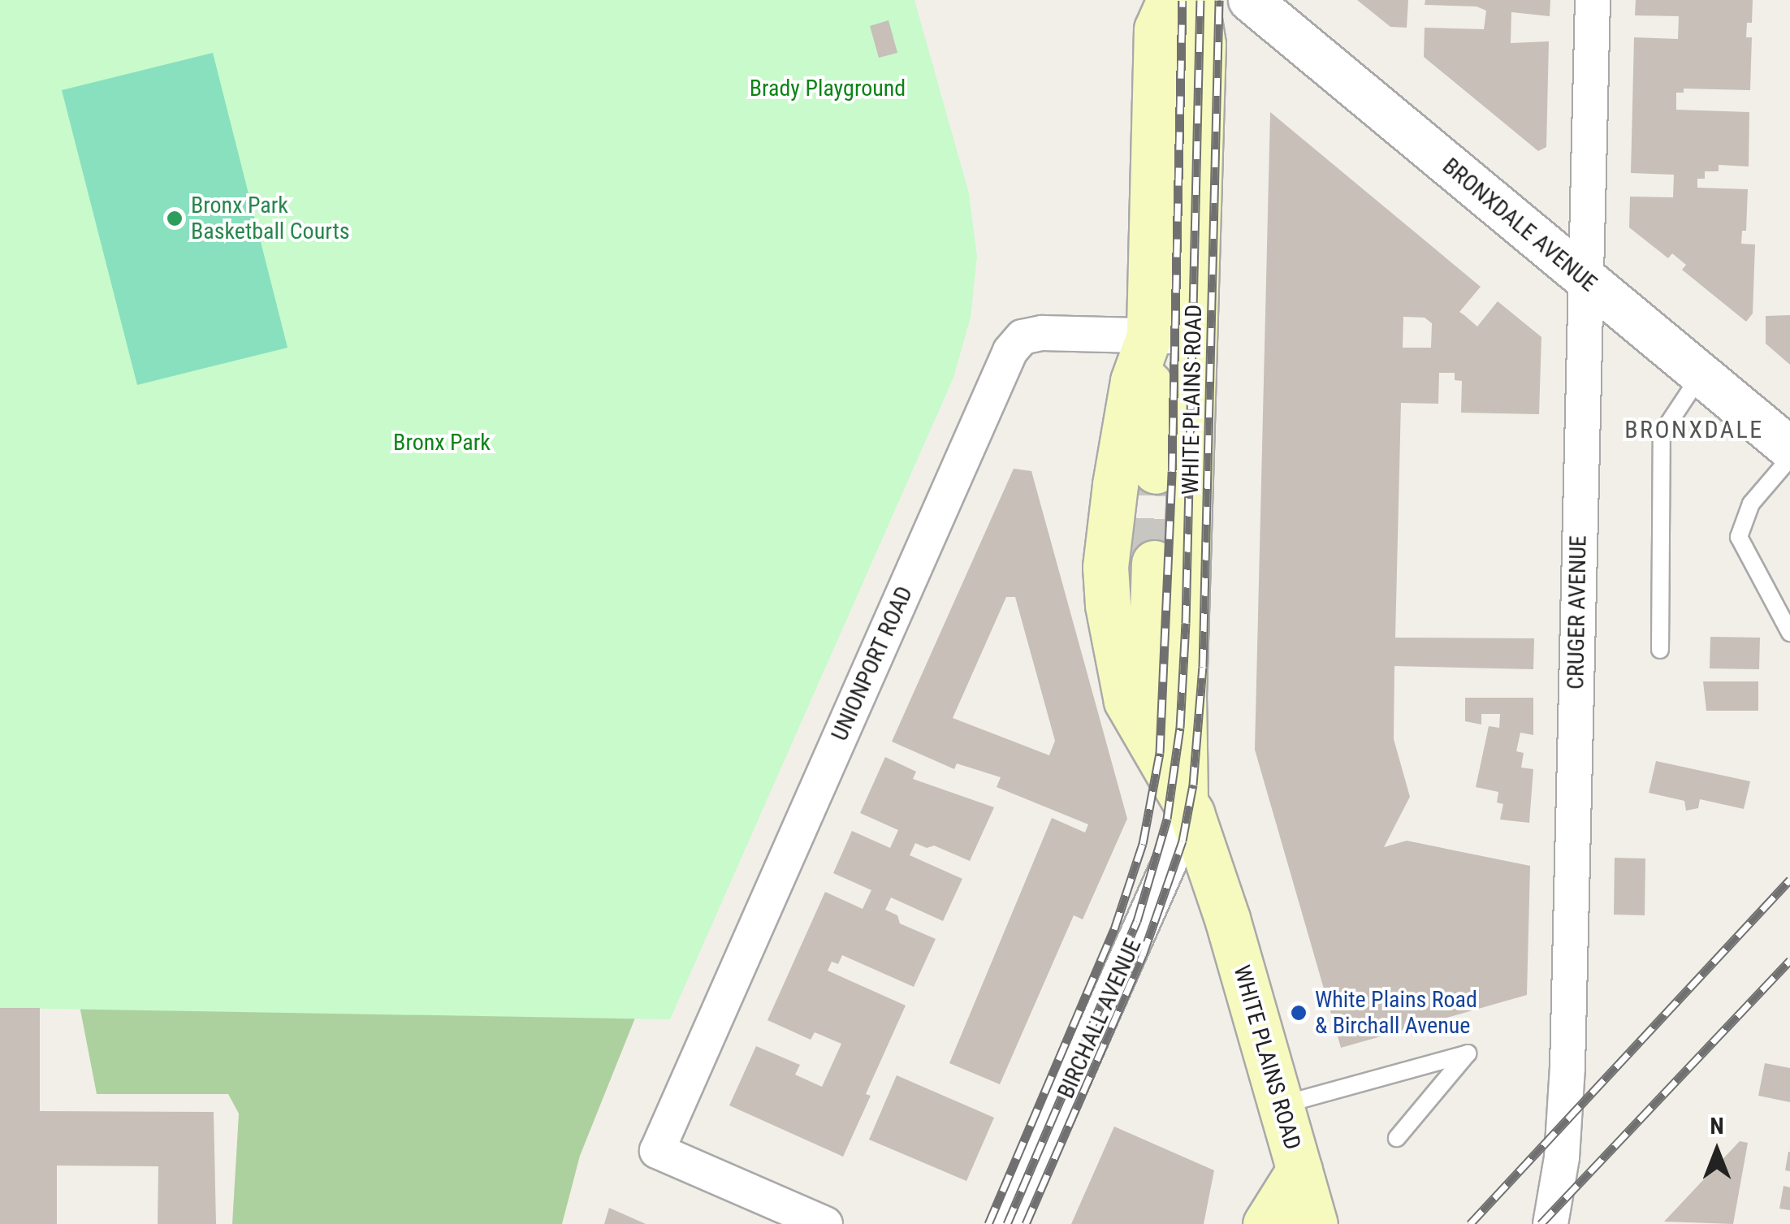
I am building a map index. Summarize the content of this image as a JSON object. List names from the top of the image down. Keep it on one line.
{"streets":{"main road":["WHITE PLAINS ROAD"],"street":["BRONXDALE AVENUE","CRUGER AVENUE","UNIONPORT ROAD","BIRCHALL AVENUE"]},"crossings":[["BRONXDALE AVENUE","CRUGER AVENUE"],["WHITE PLAINS ROAD","UNIONPORT ROAD"],["WHITE PLAINS ROAD","BIRCHALL AVENUE"]],"districts":["BRONXDALE"],"parks":["Brady Playground","Bronx Park"],"places":["Bronx Park Basketball Courts","White Plains Road & Birchall Avenue"],"north":"top"}
